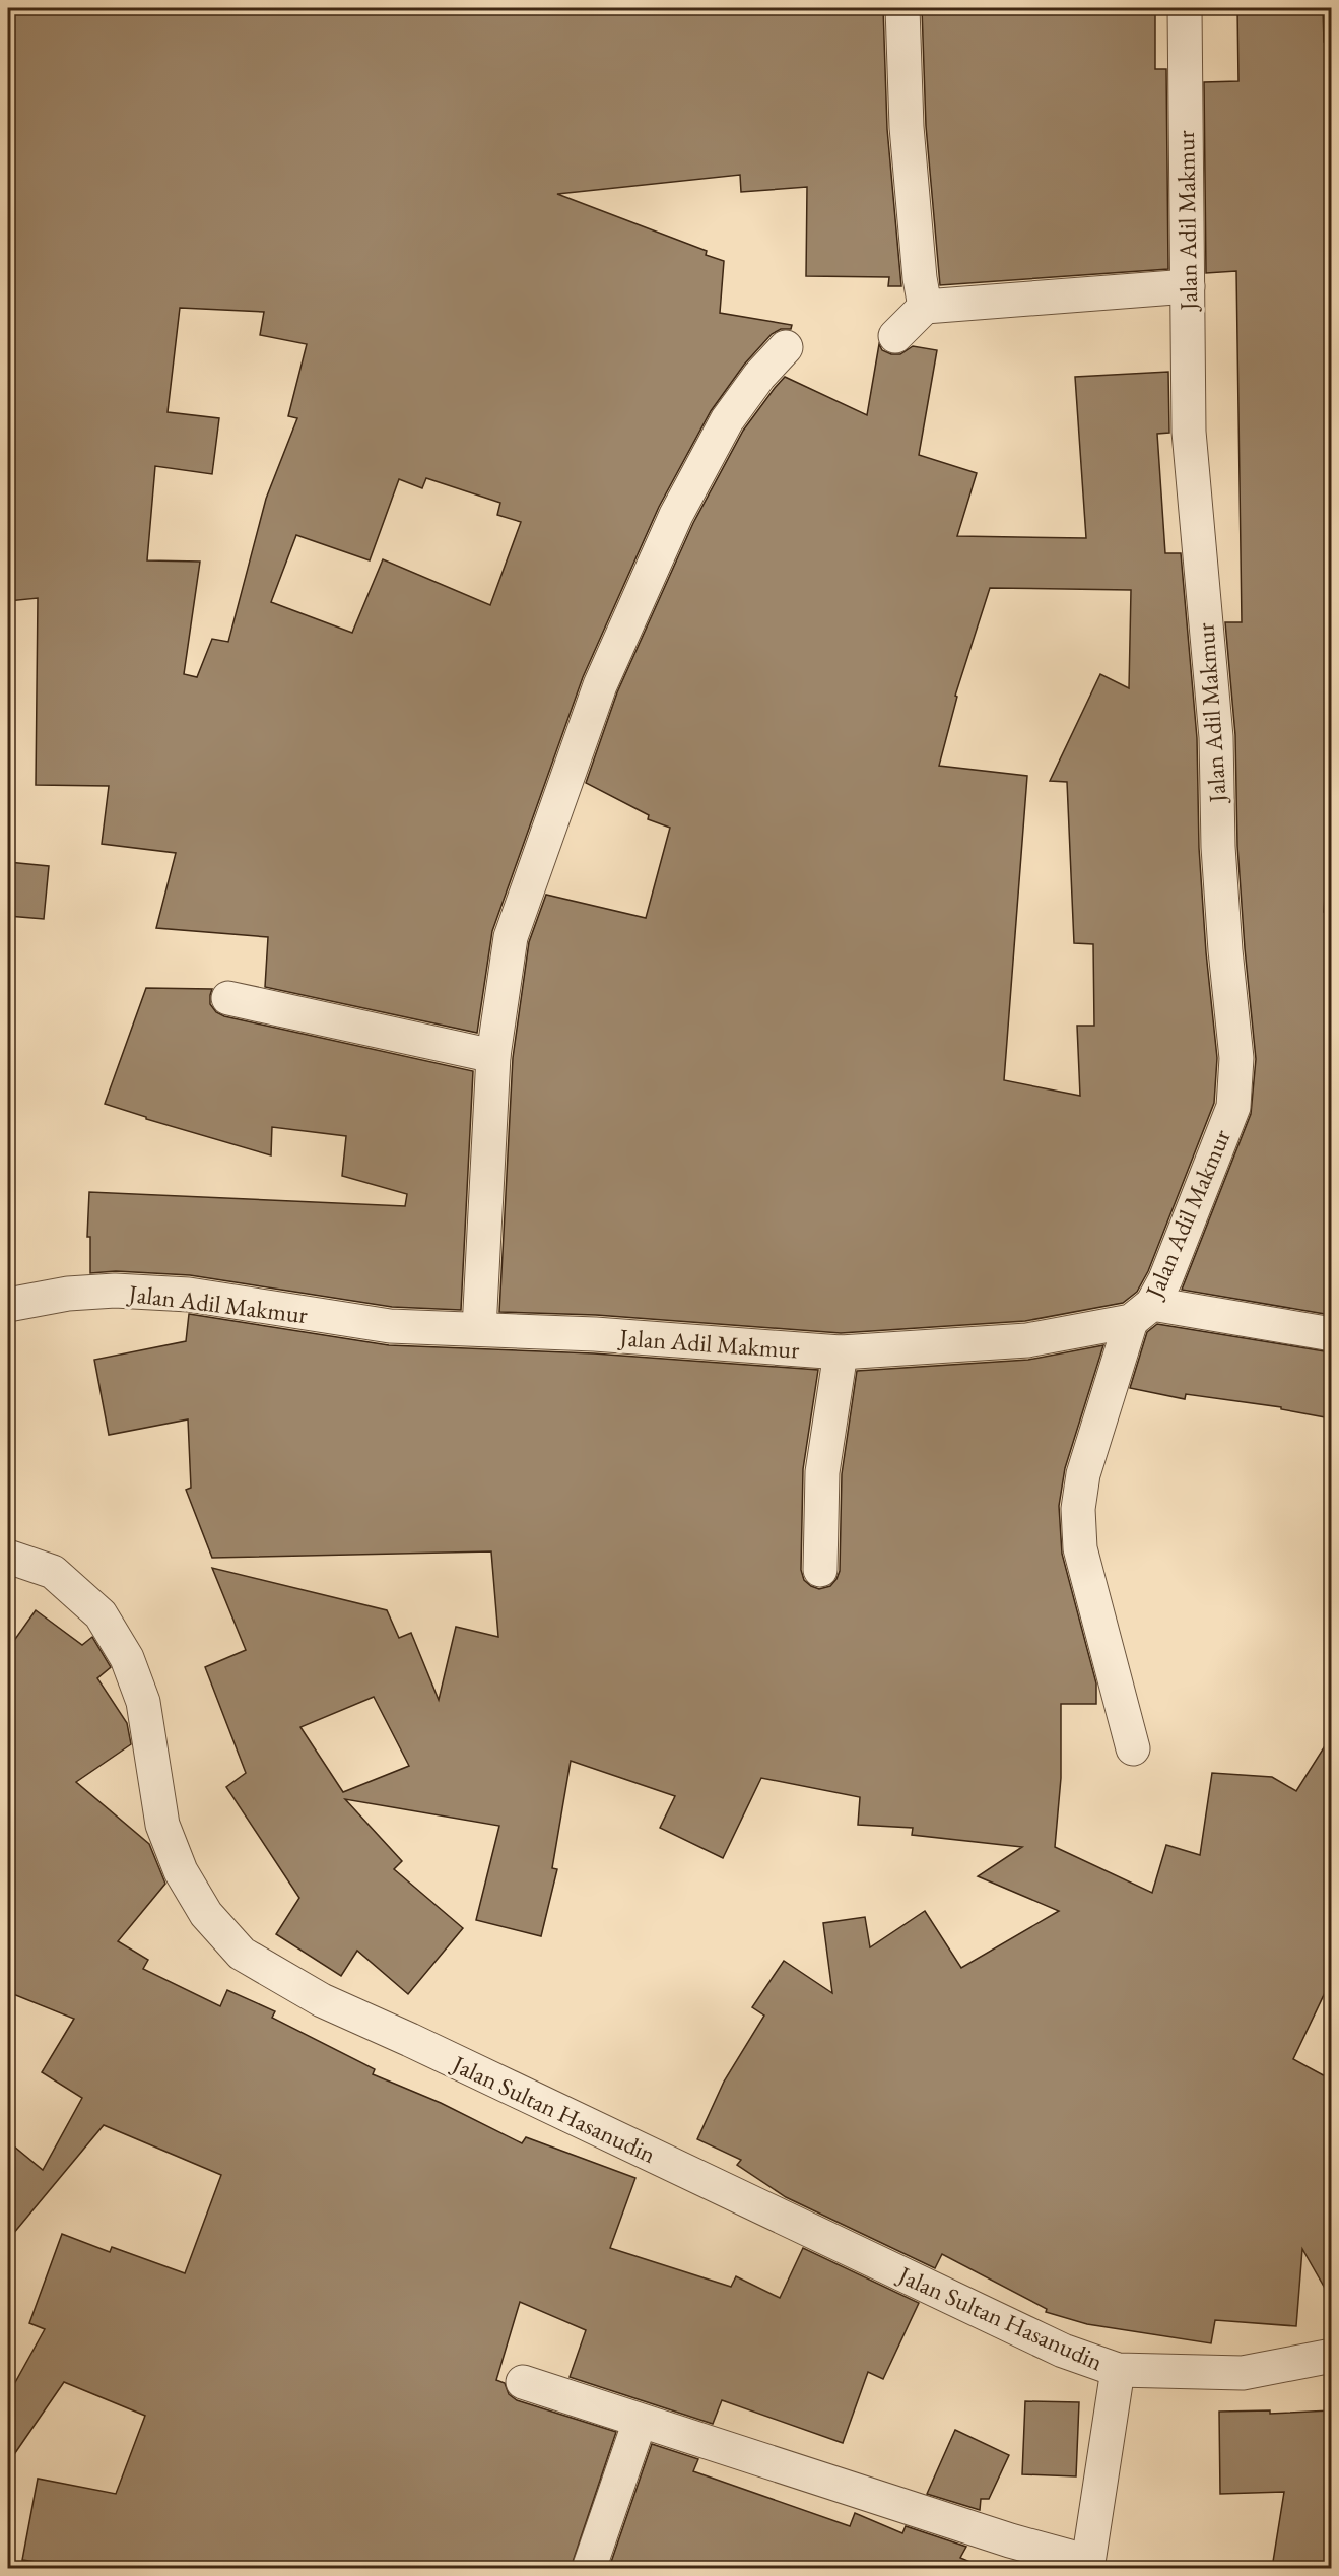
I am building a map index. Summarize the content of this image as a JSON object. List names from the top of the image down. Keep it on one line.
{"streets":{"street":["Jalan Adil Makmur","Jalan Sultan Hasanudin"]}}
